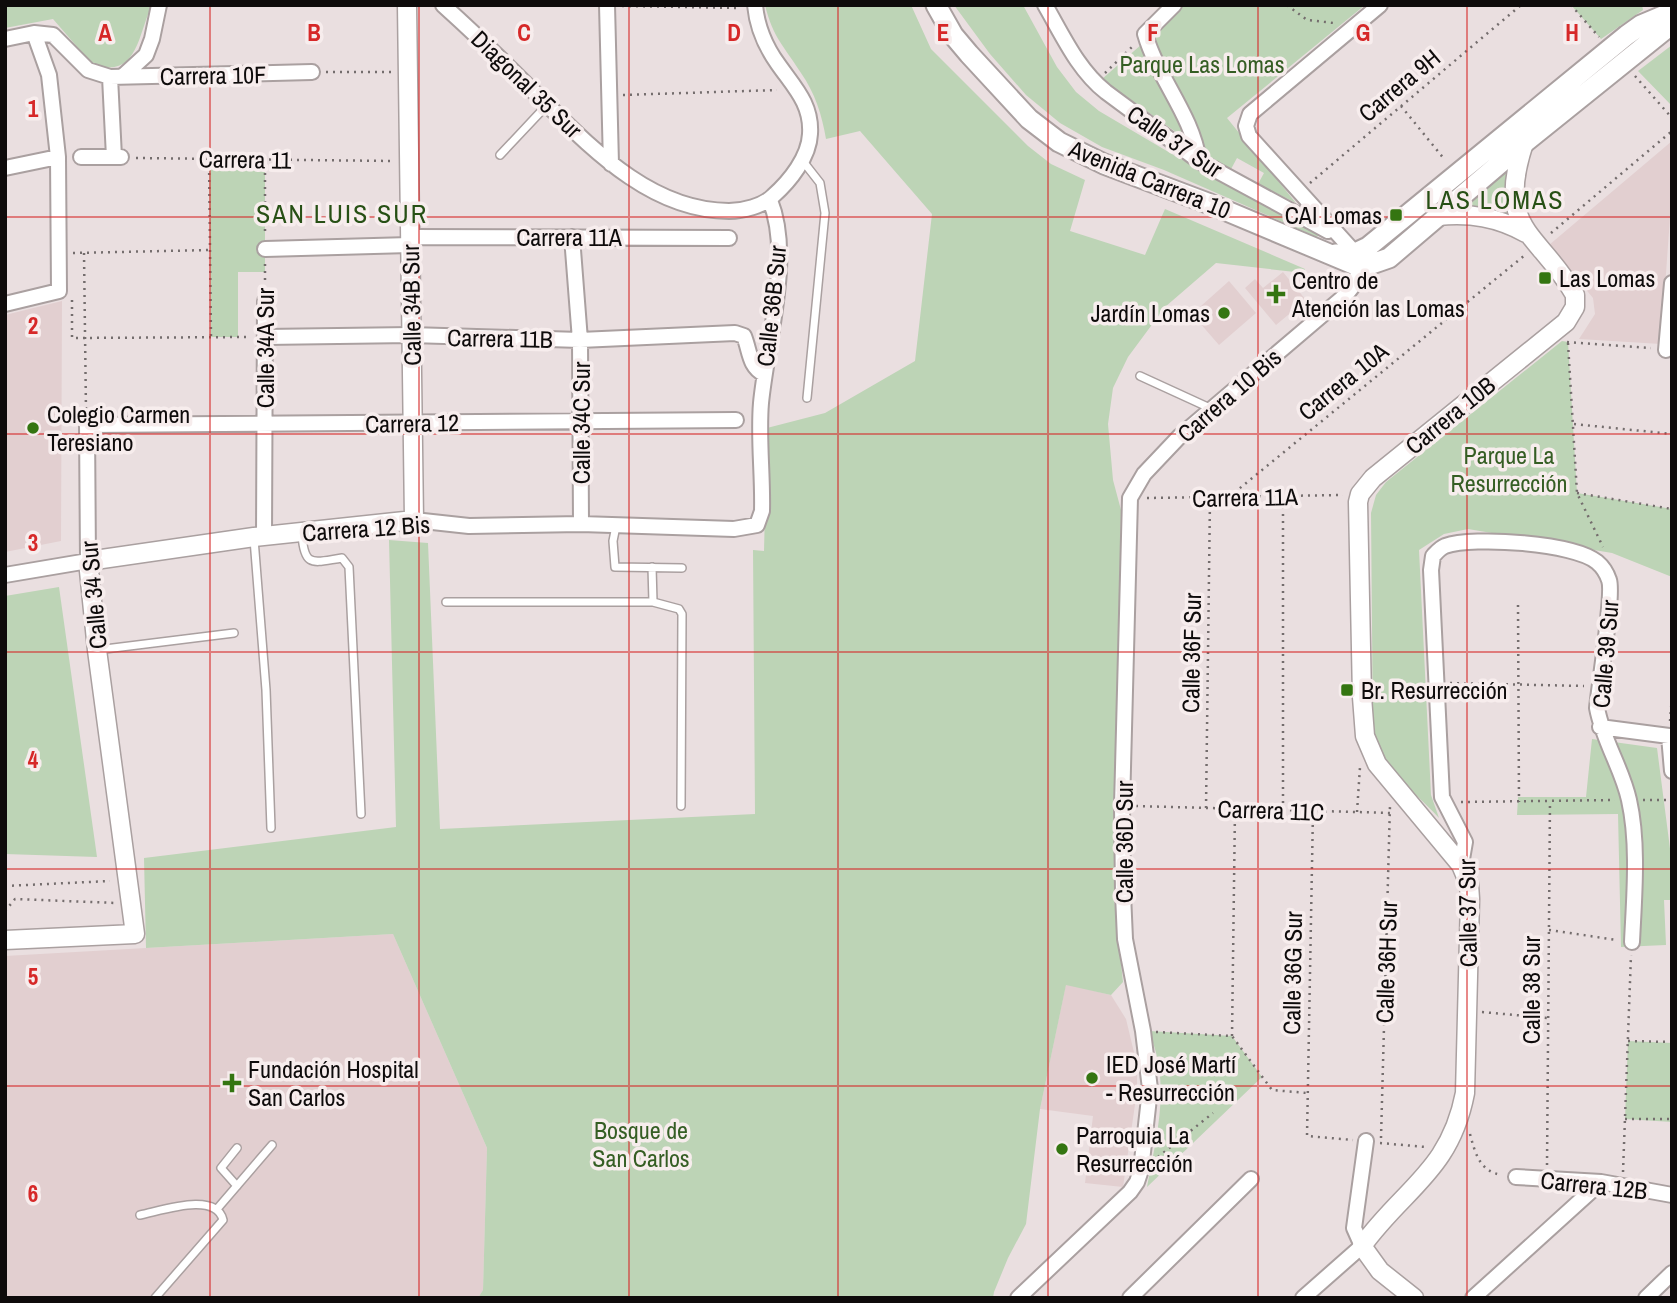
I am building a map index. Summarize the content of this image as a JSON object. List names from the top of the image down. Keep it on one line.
{"streets":{"main road":["Avenida Carrera 10"],"street":["Carrera 10F","Diagonal 35 Sur","Calle 37 Sur","Carrera 11A","Calle 34B Sur","Calle 36B Sur","Carrera 11B","Calle 34A Sur","Carrera 10 Bis","Carrera 10B","Carrera 12","Calle 34C Sur","Carrera 12 Bis","Calle 34 Sur","Calle 39 Sur","Calle 36D Sur","Carrera 12B"],"path":["Carrera 9H","Carrera 11","Carrera 10A","Calle 36F Sur","Carrera 11C","Calle 36H Sur","Calle 36G Sur","Calle 38 Sur"]},"crossings":[["Diagonal 35 Sur","Calle 36B Sur"],["Calle 37 Sur","Avenida Carrera 10"],["Calle 37 Sur","Carrera 10 Bis"],["Calle 37 Sur","Calle 39 Sur"],["Carrera 11","Calle 34B Sur"],["Carrera 11","Calle 34A Sur"],["Avenida Carrera 10","Carrera 10 Bis"],["Carrera 11A","Calle 34B Sur"],["Carrera 11A","Calle 34A Sur"],["Carrera 11A","Carrera 10A"],["Carrera 11A","Carrera 10 Bis"],["Carrera 11A","Carrera 10B"],["Carrera 11A","Calle 34C Sur"],["Carrera 11A","Calle 36F Sur"],["Carrera 11A","Calle 36D Sur"],["Calle 34B Sur","Carrera 11B"],["Calle 34B Sur","Carrera 12"],["Calle 34B Sur","Carrera 12 Bis"],["Calle 36B Sur","Carrera 11B"],["Calle 36B Sur","Carrera 12 Bis"],["Carrera 11B","Calle 34A Sur"],["Carrera 11B","Calle 34C Sur"],["Calle 34A Sur","Carrera 12"],["Calle 34A Sur","Carrera 12 Bis"],["Carrera 10A","Carrera 10B"],["Carrera 10 Bis","Calle 36D Sur"],["Carrera 12","Calle 34C Sur"],["Carrera 12","Calle 34 Sur"],["Calle 34C Sur","Carrera 12 Bis"],["Carrera 12 Bis","Calle 34 Sur"],["Calle 36F Sur","Carrera 11C"],["Carrera 11C","Calle 36D Sur"],["Carrera 11C","Calle 36H Sur"],["Carrera 11C","Calle 36G Sur"],["Calle 38 Sur","Carrera 12B"]],"districts":["LAS LOMAS","SAN LUIS SUR"],"parks":["Parque Las Lomas","Parque La Resurrección","Bosque de San Carlos"],"places":{"transit":["CAI Lomas","Las Lomas","Br. Resurrección"],"health":["Centro de Atención las Lomas","Fundación Hospital San Carlos"],"other":["Jardín Lomas","Colegio Carmen Teresiano","IED José Martí - Resurrección","Parroquia La Resurrección"]},"grid":{"columns":["A","B","C","D","E","F","G","H"],"rows":["1","2","3","4","5","6"]}}
